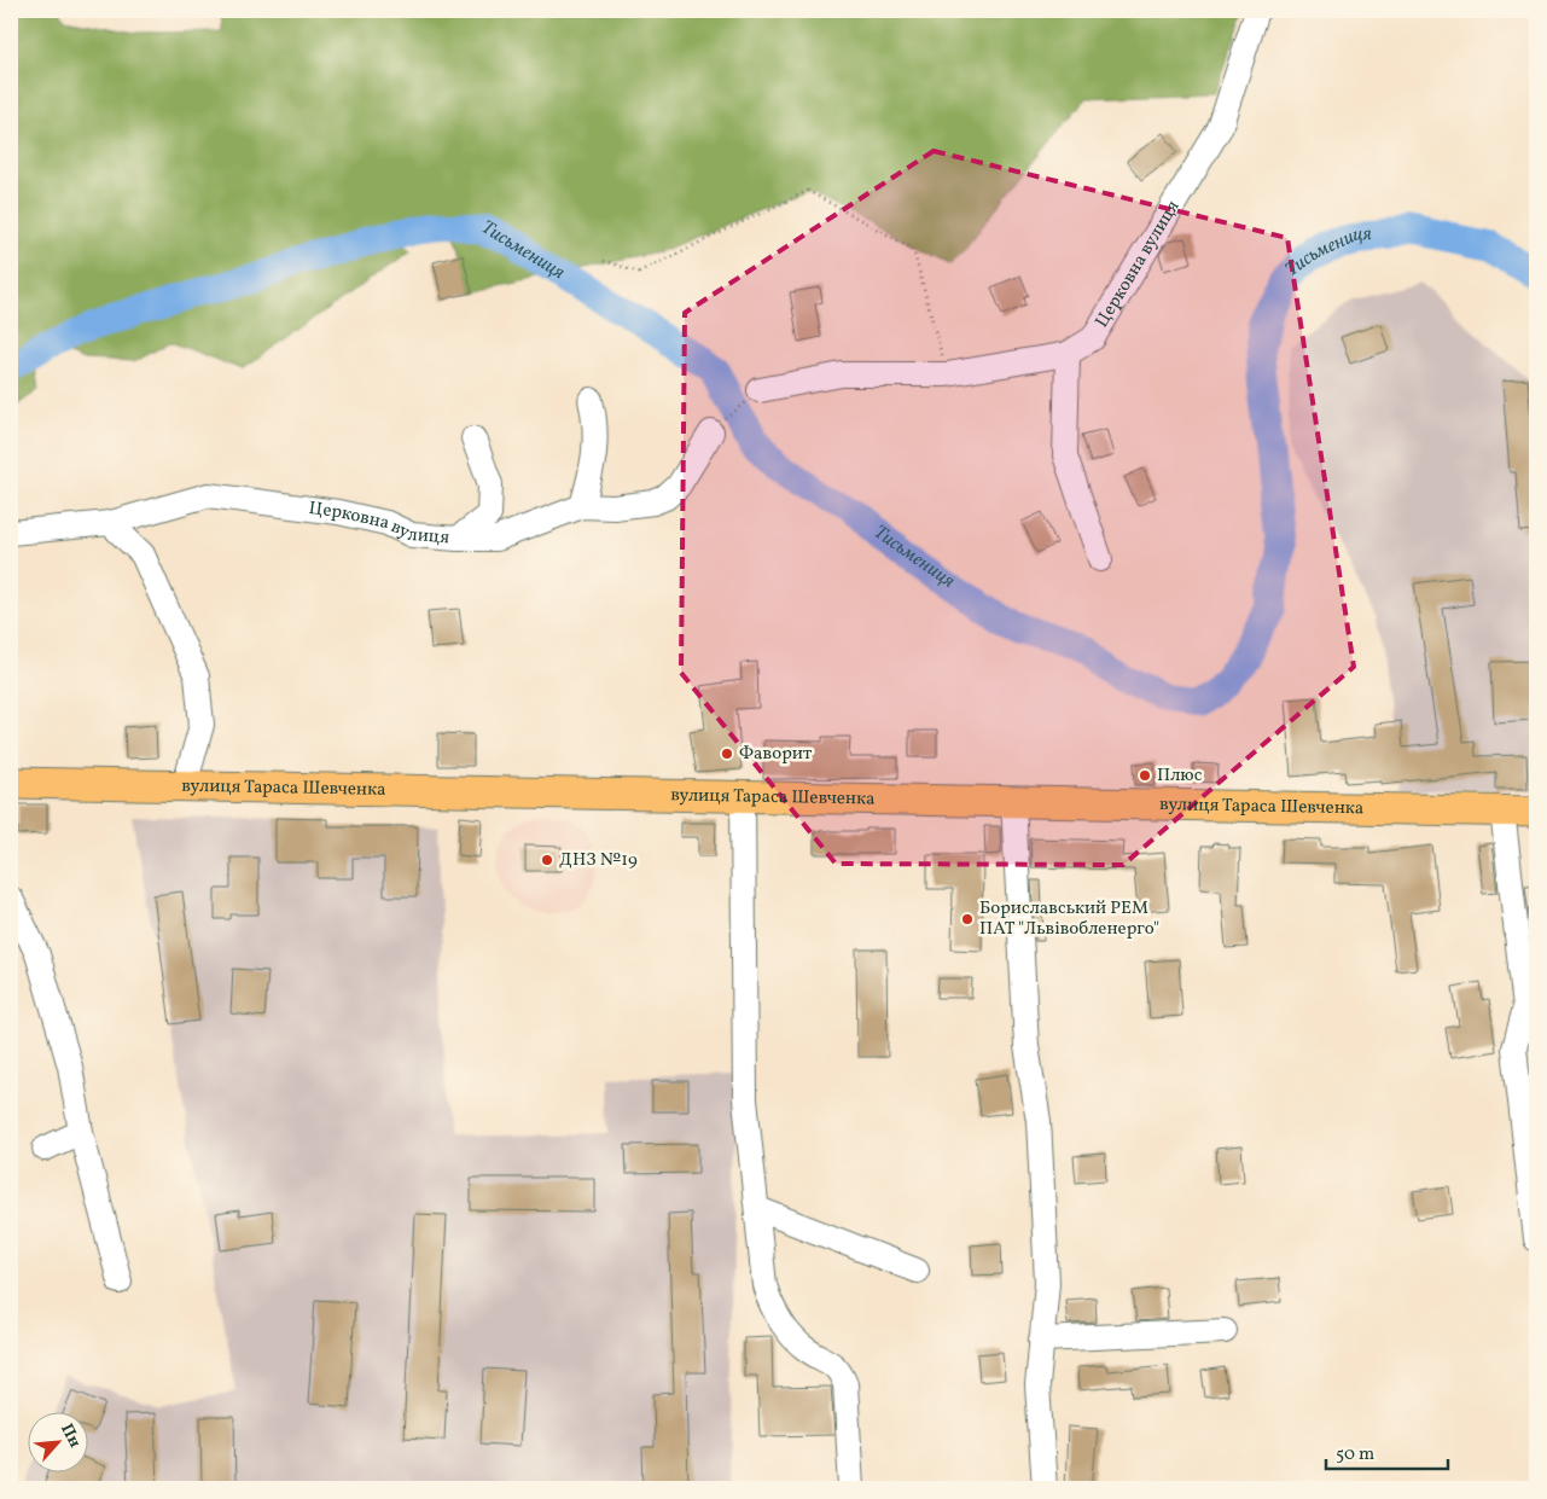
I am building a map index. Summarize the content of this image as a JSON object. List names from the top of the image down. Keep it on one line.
{"streets":{"main road":["вулиця Тараса Шевченка"],"lane":["Церковна вулиця"]},"water":["Тисьмениця"],"places":["Фаворит","Плюс","ДНЗ №19","Бориславський РЕМ ПАТ \"Львівобленерго\""],"scale_bar":"50 m","north":"top right"}
